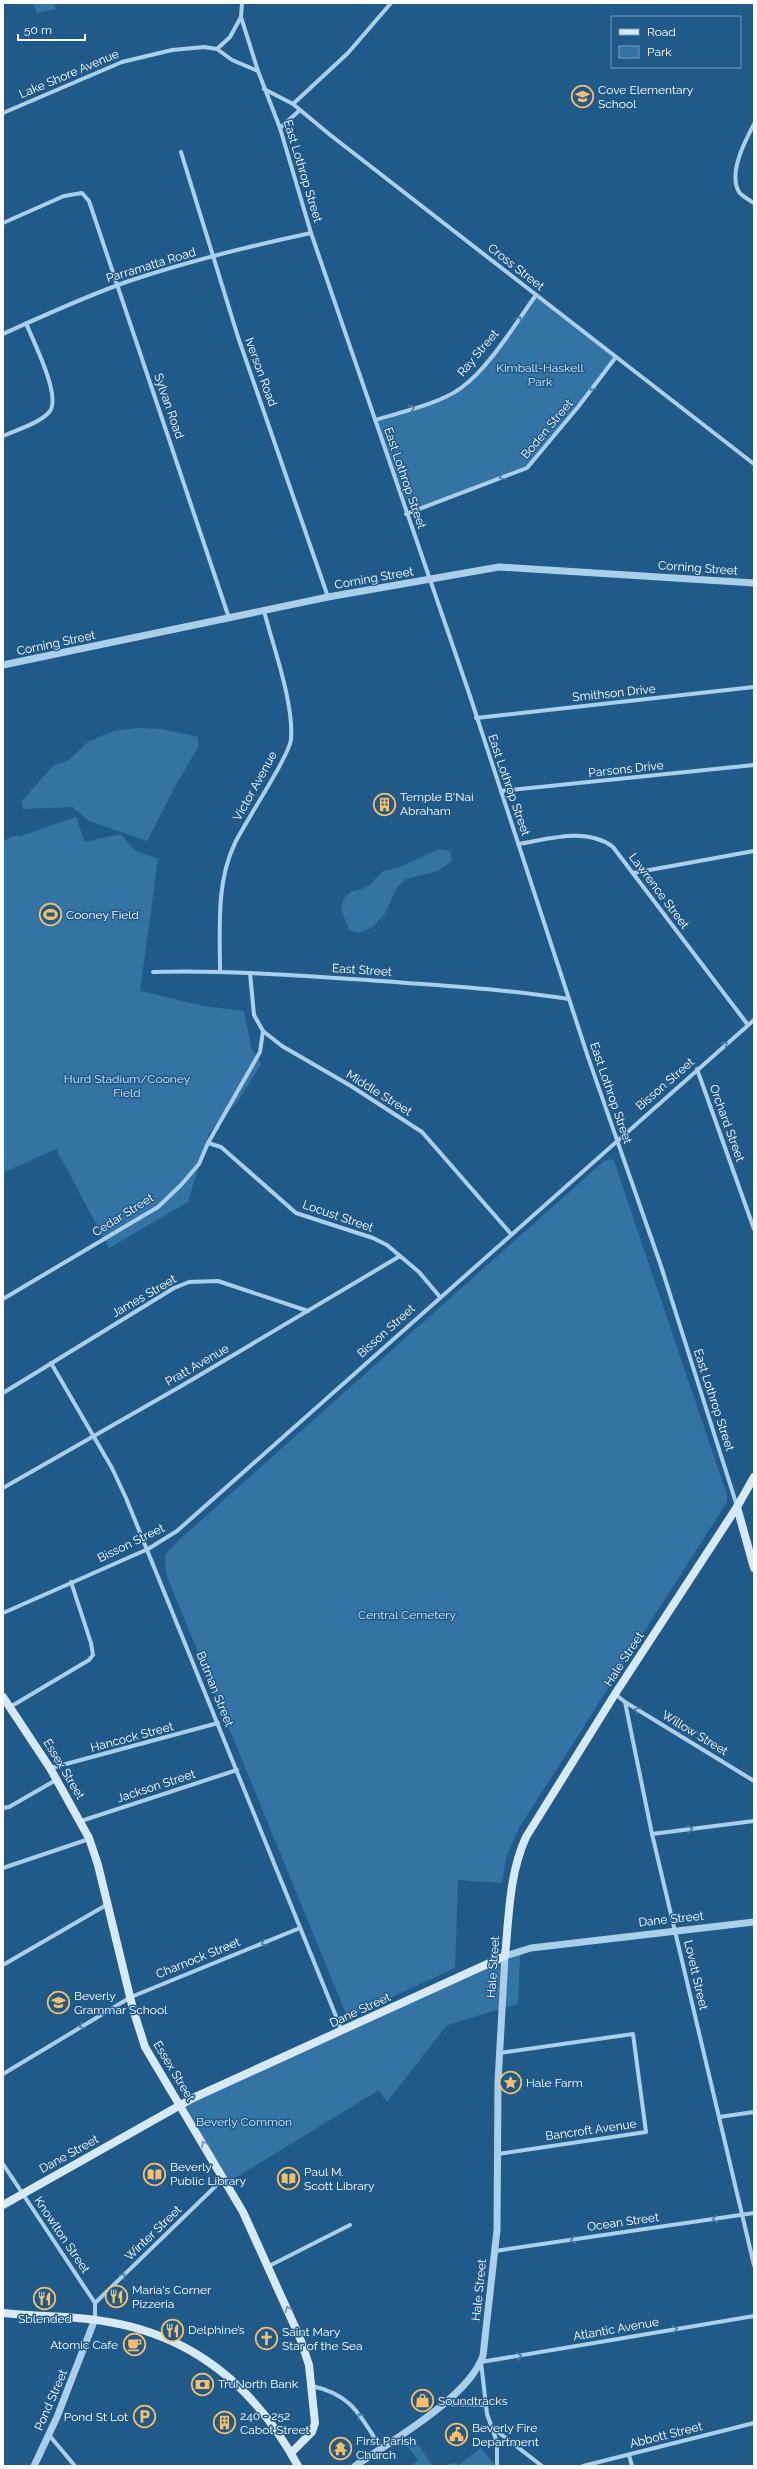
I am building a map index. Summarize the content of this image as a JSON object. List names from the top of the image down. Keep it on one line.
{"streets":{"main road":["Hale Street","Essex Street","Dane Street"],"street":["Lake Shore Avenue","East Lothrop Street","Parramatta Road","Cross Street","Ray Street","Iverson Road","Sylvan Road","Boden Street","Corning Street","Smithson Drive","Parsons Drive","Victor Avenue","Lawrence Street","East Street","Bisson Street","Middle Street","Orchard Street","Cedar Street","Locust Street","James Street","Pratt Avenue","Butman Street","Willow Street","Hancock Street","Jackson Street","Charnock Street","Lovett Street","Bancroft Avenue","Ocean Street","Winter Street","Knowlton Street","Atlantic Avenue","Pond Street","Abbott Street"]},"crossings":[["East Lothrop Street","Parramatta Road"],["East Lothrop Street","Cross Street"],["East Lothrop Street","Ray Street"],["East Lothrop Street","Boden Street"],["East Lothrop Street","Corning Street"],["East Lothrop Street","Smithson Drive"],["East Lothrop Street","Parsons Drive"],["East Lothrop Street","Lawrence Street"],["East Lothrop Street","East Street"],["East Lothrop Street","Bisson Street"],["East Lothrop Street","Hale Street"],["Parramatta Road","Iverson Road"],["Parramatta Road","Sylvan Road"],["Cross Street","Ray Street"],["Cross Street","Boden Street"],["Iverson Road","Corning Street"],["Sylvan Road","Corning Street"],["Corning Street","Victor Avenue"],["Victor Avenue","East Street"],["Lawrence Street","Bisson Street"],["East Street","Middle Street"],["Bisson Street","Middle Street"],["Bisson Street","Orchard Street"],["Bisson Street","Locust Street"],["Bisson Street","Butman Street"],["Middle Street","Cedar Street"],["Cedar Street","Locust Street"],["Locust Street","Pratt Avenue"],["James Street","Pratt Avenue"],["James Street","Butman Street"],["Pratt Avenue","Butman Street"],["Hale Street","Dane Street"],["Hale Street","Bancroft Avenue"],["Hale Street","Ocean Street"],["Hale Street","Atlantic Avenue"],["Butman Street","Hancock Street"],["Butman Street","Jackson Street"],["Butman Street","Dane Street"],["Butman Street","Charnock Street"],["Willow Street","Lovett Street"],["Hancock Street","Essex Street"],["Essex Street","Jackson Street"],["Essex Street","Dane Street"],["Essex Street","Charnock Street"],["Essex Street","Winter Street"],["Dane Street","Lovett Street"],["Dane Street","Knowlton Street"],["Lovett Street","Ocean Street"],["Winter Street","Knowlton Street"]],"one_way":["Ray Street","Boden Street","Willow Street","Charnock Street","Ocean Street","Winter Street","Atlantic Avenue"],"parks":["Kimball-Haskell Park","Hurd Stadium/Cooney Field","Central Cemetery","Beverly Common"],"places":{"school or university":["Cove Elementary School","Beverly Grammar School"],"building":["Temple B'Nai Abraham","240 - 252 Cabot Street"],"sports":["Cooney Field"],"place":["Hale Farm"],"library":["Beverly Public Library","Paul M. Scott Library"],"restaurant":["Maria's Corner Pizzeria","Sblended","Delphine’s"],"church":["Saint Mary Star of the Sea"],"cafe":["Atomic Cafe"],"bank":["TruNorth Bank"],"shop":["Soundtracks"],"parking":["Pond St Lot"],"public building":["Beverly Fire Department"],"temple":["First Parish Church"]},"legend":["Road","Park"],"scale_bar":"50 m"}
